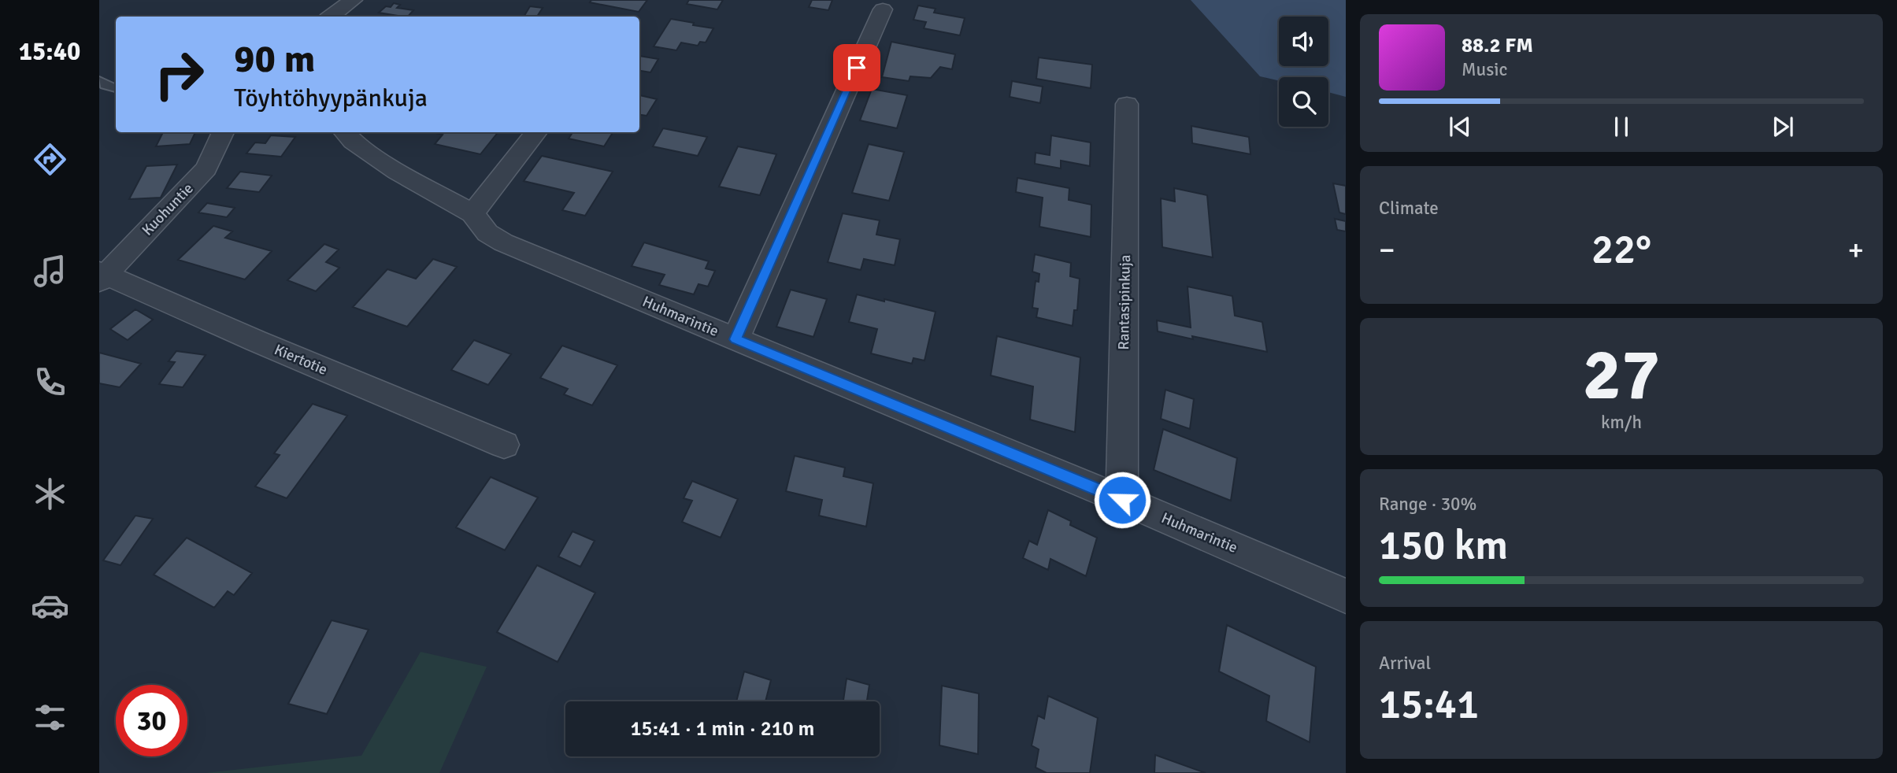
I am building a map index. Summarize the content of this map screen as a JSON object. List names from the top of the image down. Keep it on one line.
{"streets":{"street":["Kuohuntie","Rantasipinkuja","Huhmarintie","Kiertotie"]},"crossings":[["Kuohuntie","Kiertotie"],["Rantasipinkuja","Huhmarintie"]],"page":{"tabs":"15:40","turn":["90 m","Töyhtöhyypänkuja"],"song":["88.2 FM","Music"],"tile":["Climate",["27","km/h"],["Range · 30%","150 km"],["Arrival","15:41"]],"heat":["−","22°","+"],"limit":"30","trip":"15:41 · 1 min · 210 m"}}
